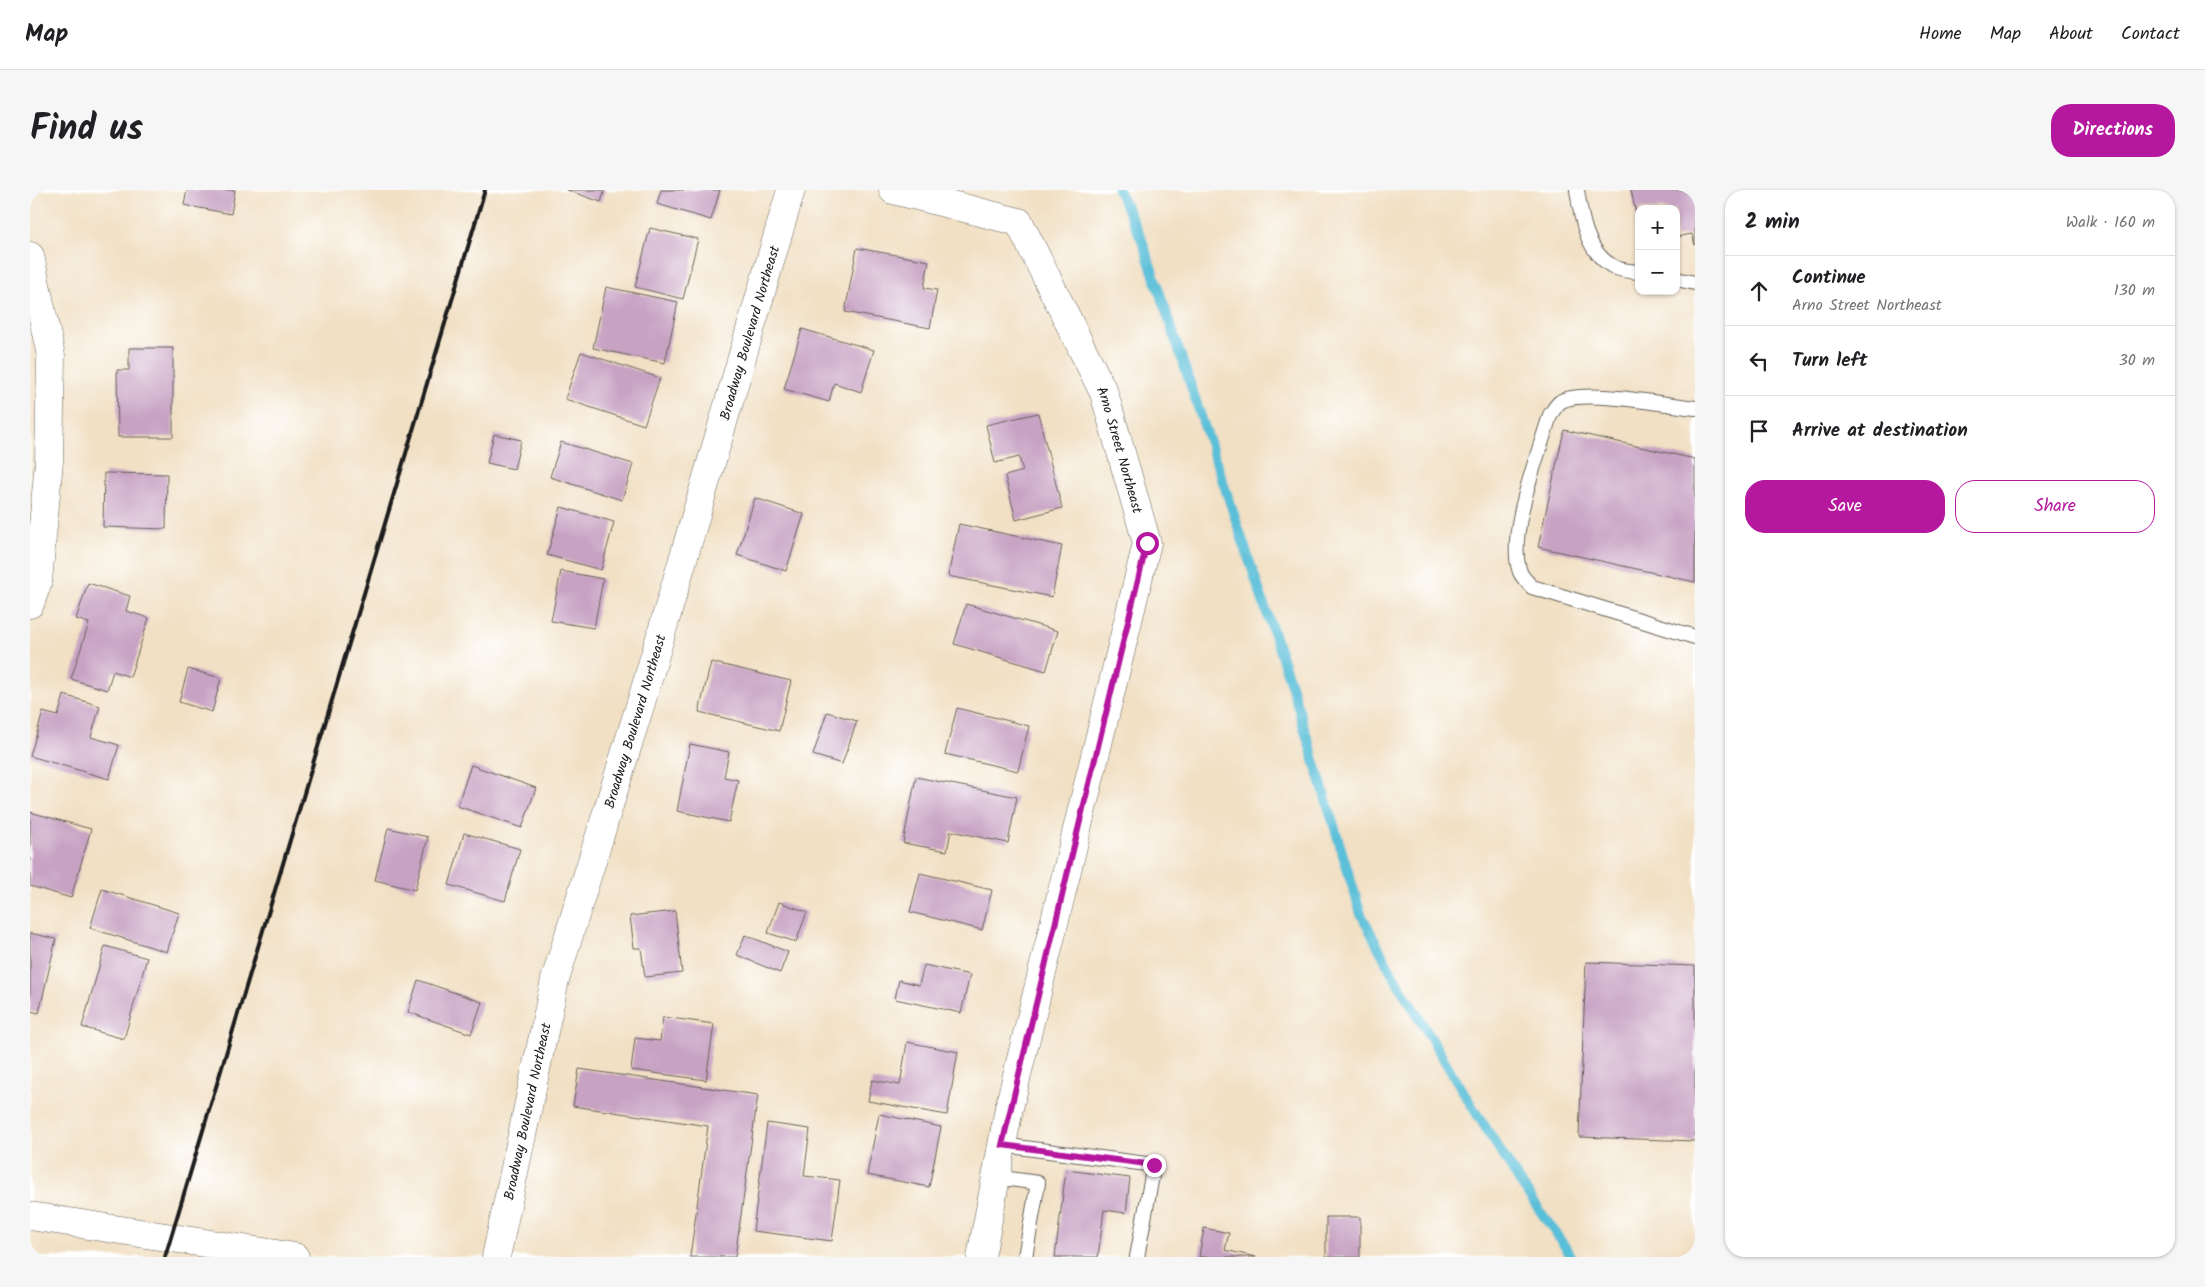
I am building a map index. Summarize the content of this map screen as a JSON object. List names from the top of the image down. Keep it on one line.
{"streets":{"street":["Broadway Boulevard Northeast","Arno Street Northeast"]},"page":{"header":"Map","nav":["Home","Map","About","Contact"],"title":"Find us","buttons":["Directions",["Save","Share"]],"heading":["2 min","Walk · 160 m"],"map_buttons":["+","−"],"list":[["Continue","Arno Street Northeast","130 m"],["Turn left","30 m"],"Arrive at destination"]}}
